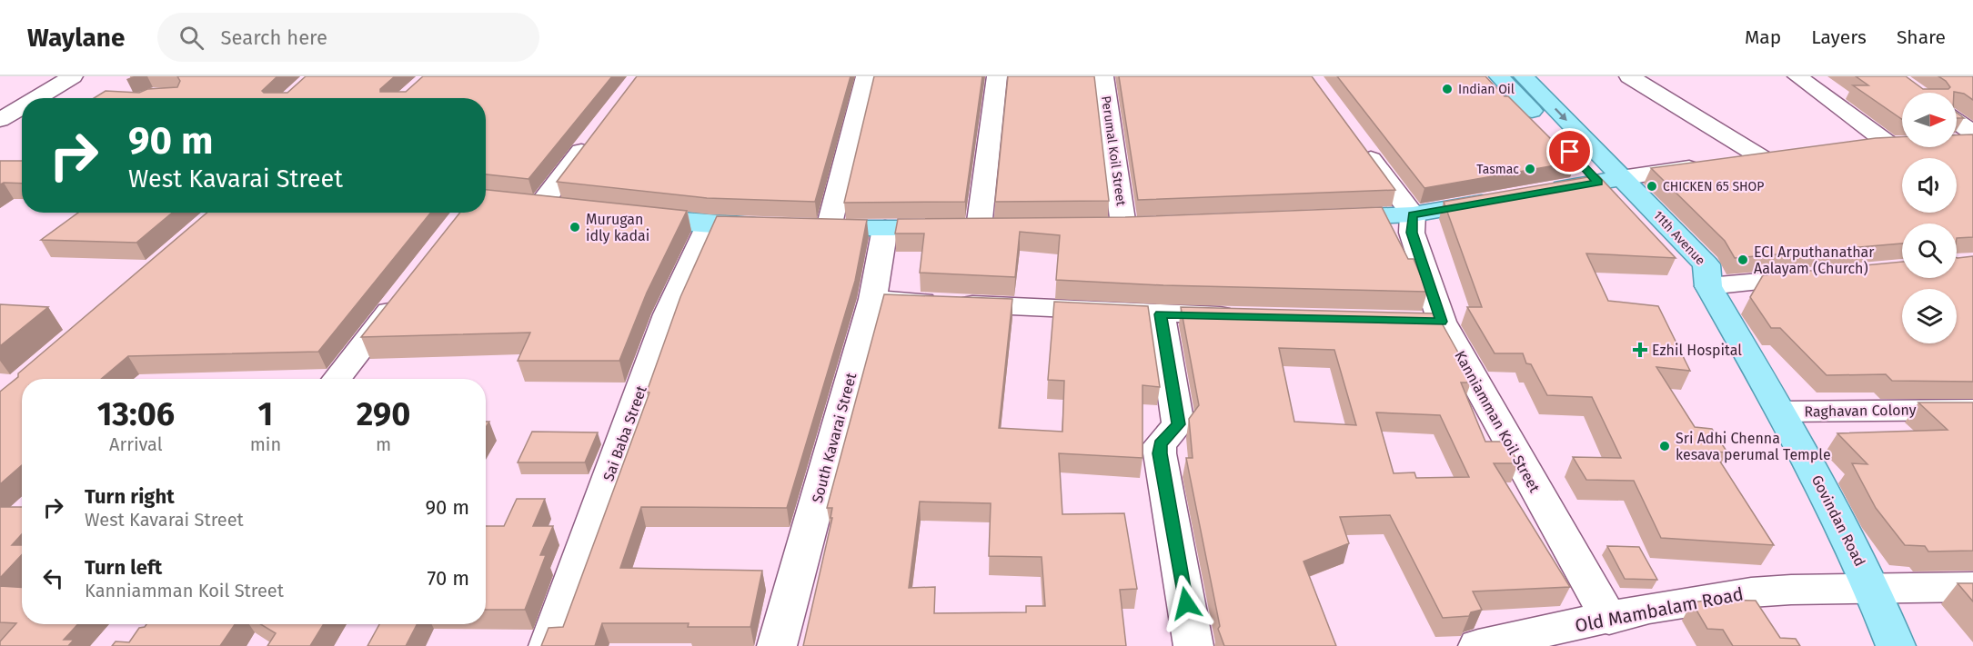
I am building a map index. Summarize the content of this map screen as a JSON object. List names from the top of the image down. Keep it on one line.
{"streets":{"main road":["11th Avenue","Govindan Road"],"street":["Perumal Koil Street","Raghavan Colony","Kanniamman Koil Street","Sai Baba Street","South Kavarai Street","Old Mambalam Road"]},"crossings":[["11th Avenue","Govindan Road"],["Raghavan Colony","Govindan Road"],["Kanniamman Koil Street","Old Mambalam Road"],["Govindan Road","Old Mambalam Road"]],"places":{"other":["Indian Oil","Tasmac","CHICKEN 65 SHOP","Murugan idly kadai","ECI Arputhanathar Aalayam (Church)","Sri Adhi Chenna kesava perumal Temple"],"health":["Ezhil Hospital"]},"north":"right","page":{"header":"Waylane","search":"Search here","nav":["Map","Layers","Share"],"turn":["90 m","West Kavarai Street"],"eta":["13:06","Arrival","1","min","290","m"],"list":[{"name":"Turn right","note":"West Kavarai Street","value":"90 m"},{"name":"Turn left","note":"Kanniamman Koil Street","value":"70 m"}]}}
